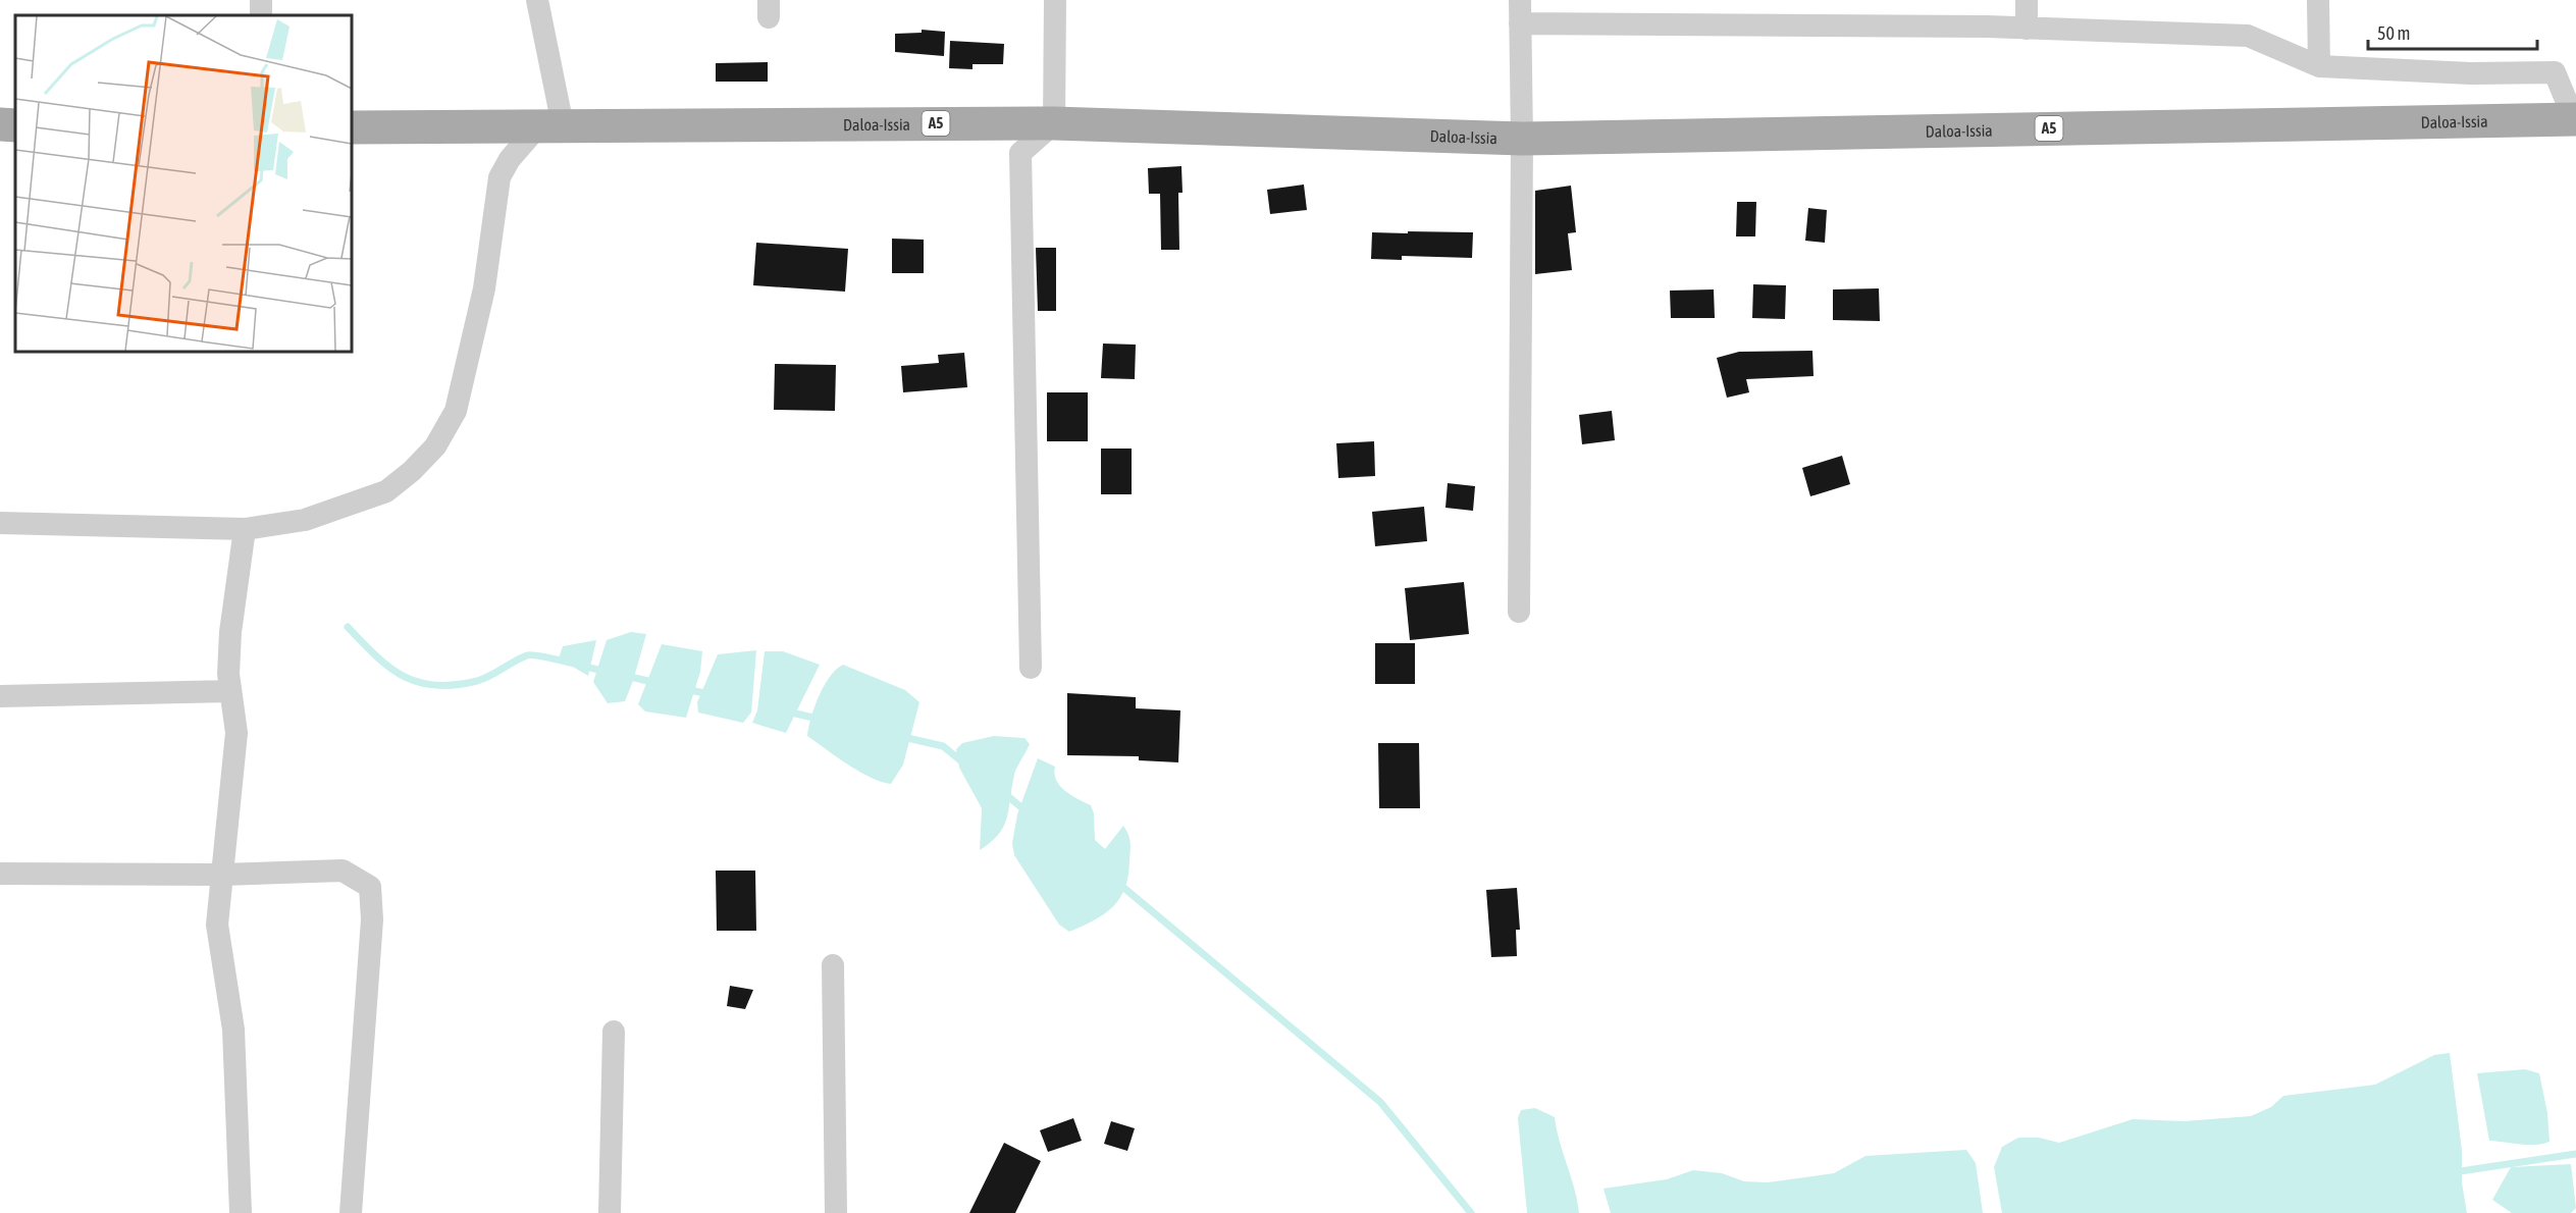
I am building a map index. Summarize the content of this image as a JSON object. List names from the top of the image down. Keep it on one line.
{"streets":{"main road":["Daloa-Issia","A5"]},"scale_bar":"50 m"}
